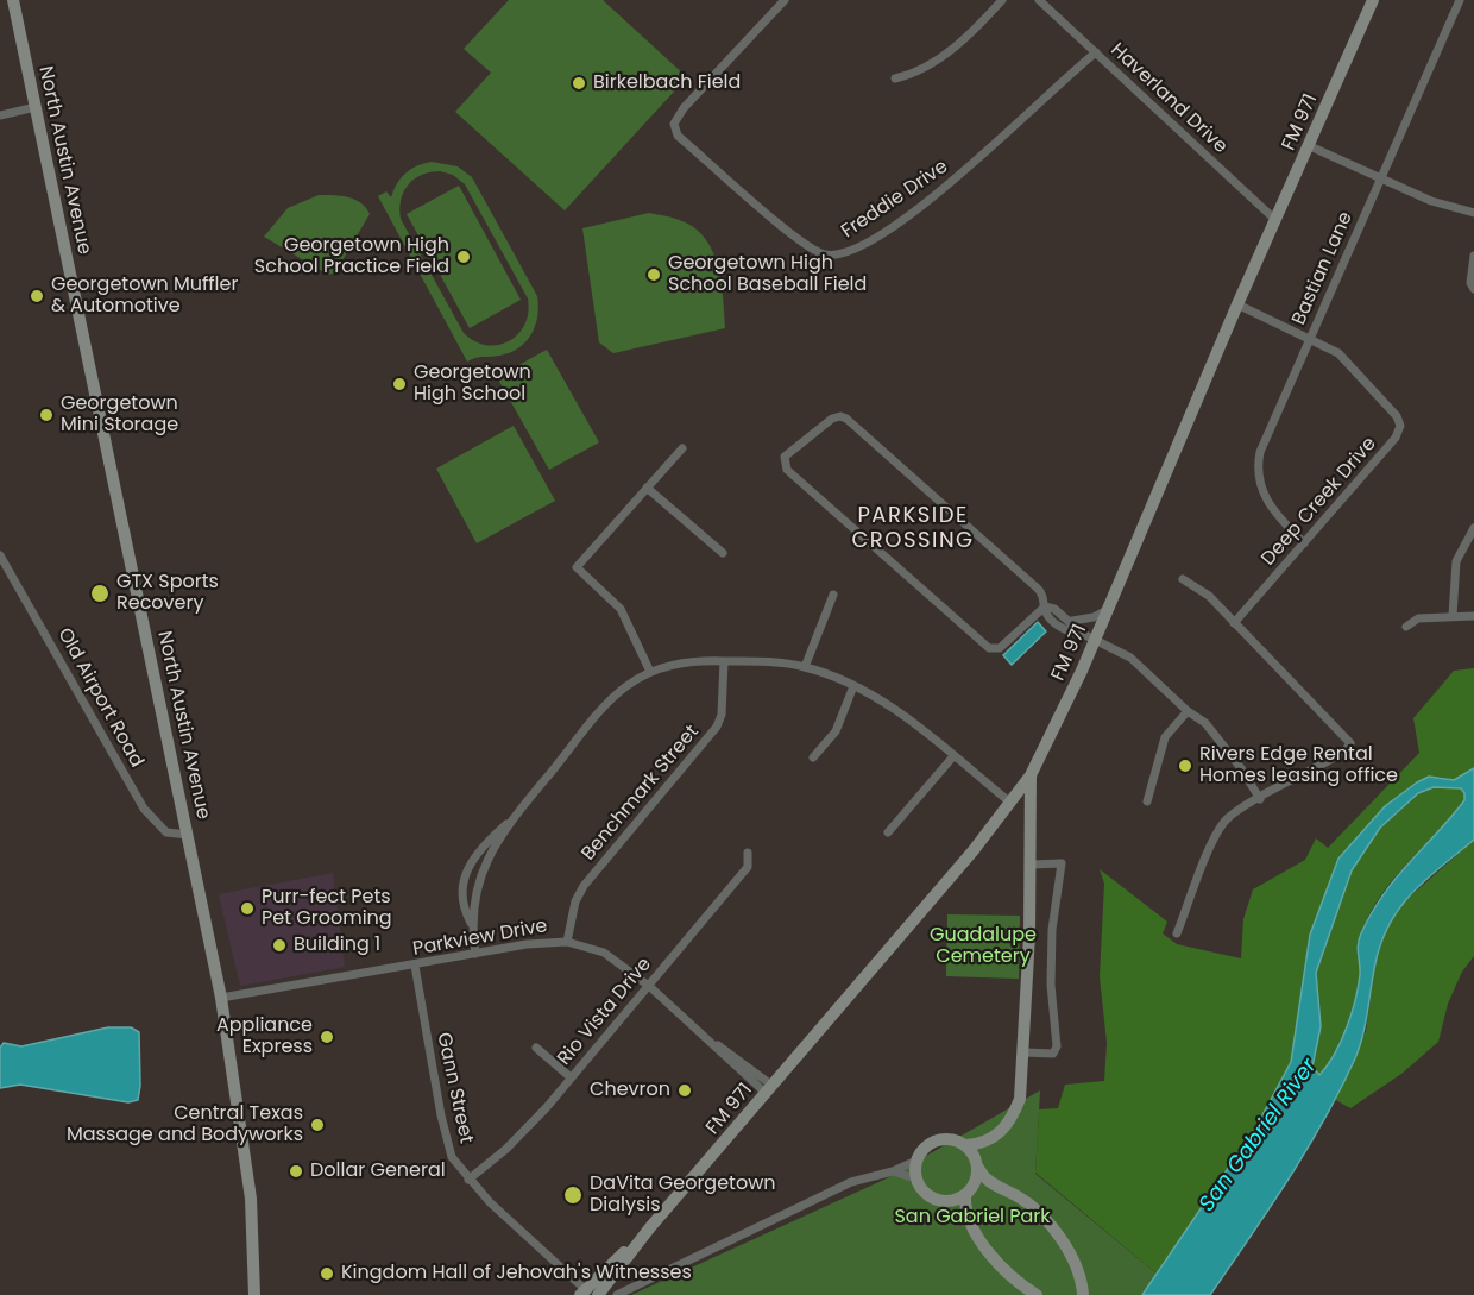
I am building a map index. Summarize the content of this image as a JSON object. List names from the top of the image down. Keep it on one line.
{"streets":{"main road":["FM 971","North Austin Avenue"],"street":["Haverland Drive","Freddie Drive","Bastian Lane","Deep Creek Drive","Old Airport Road","Benchmark Street","Parkview Drive","Rio Vista Drive","Gann Street"]},"crossings":[["Haverland Drive","FM 971"],["Haverland Drive","Freddie Drive"],["FM 971","Deep Creek Drive"],["FM 971","Parkview Drive"],["FM 971","Gann Street"],["North Austin Avenue","Old Airport Road"],["North Austin Avenue","Parkview Drive"],["Bastian Lane","Deep Creek Drive"],["Benchmark Street","Parkview Drive"],["Parkview Drive","Rio Vista Drive"],["Parkview Drive","Gann Street"],["Rio Vista Drive","Gann Street"]],"districts":["PARKSIDE CROSSING"],"water":["San Gabriel River"],"parks":["Guadalupe Cemetery","San Gabriel Park"],"places":["Birkelbach Field","Georgetown High School Practice Field","Georgetown High School Baseball Field","Georgetown Muffler & Automotive","Georgetown High School","Georgetown Mini Storage","GTX Sports Recovery","Rivers Edge Rental Homes leasing office","Purr-fect Pets Pet Grooming","Building 1","Appliance Express","Chevron","Central Texas Massage and Bodyworks","Dollar General","DaVita Georgetown Dialysis","Kingdom Hall of Jehovah's Witnesses"]}
